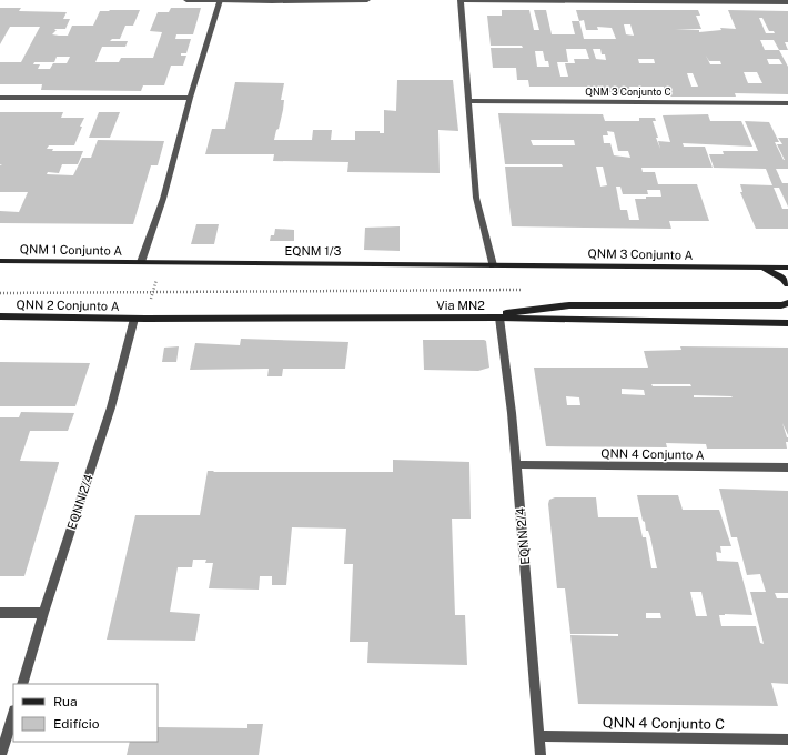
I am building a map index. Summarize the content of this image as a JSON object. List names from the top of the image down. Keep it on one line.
{"streets":{"main road":["QNM 1 Conjunto A","EQNM 1/3","QNM 3 Conjunto A","QNN 2 Conjunto A","Via MN2"],"street":["QNM 3 Conjunto C","QNN 4 Conjunto A","EQNN 2/4","QNN 4 Conjunto C"]},"crossings":[["QNM 1 Conjunto A","EQNM 1/3"],["EQNM 1/3","QNM 3 Conjunto A"],["QNN 2 Conjunto A","Via MN2"],["QNN 2 Conjunto A","EQNN 2/4"],["Via MN2","EQNN 2/4"],["QNN 4 Conjunto A","EQNN 2/4"],["EQNN 2/4","QNN 4 Conjunto C"]],"legend":["Rua","Edifício"]}
